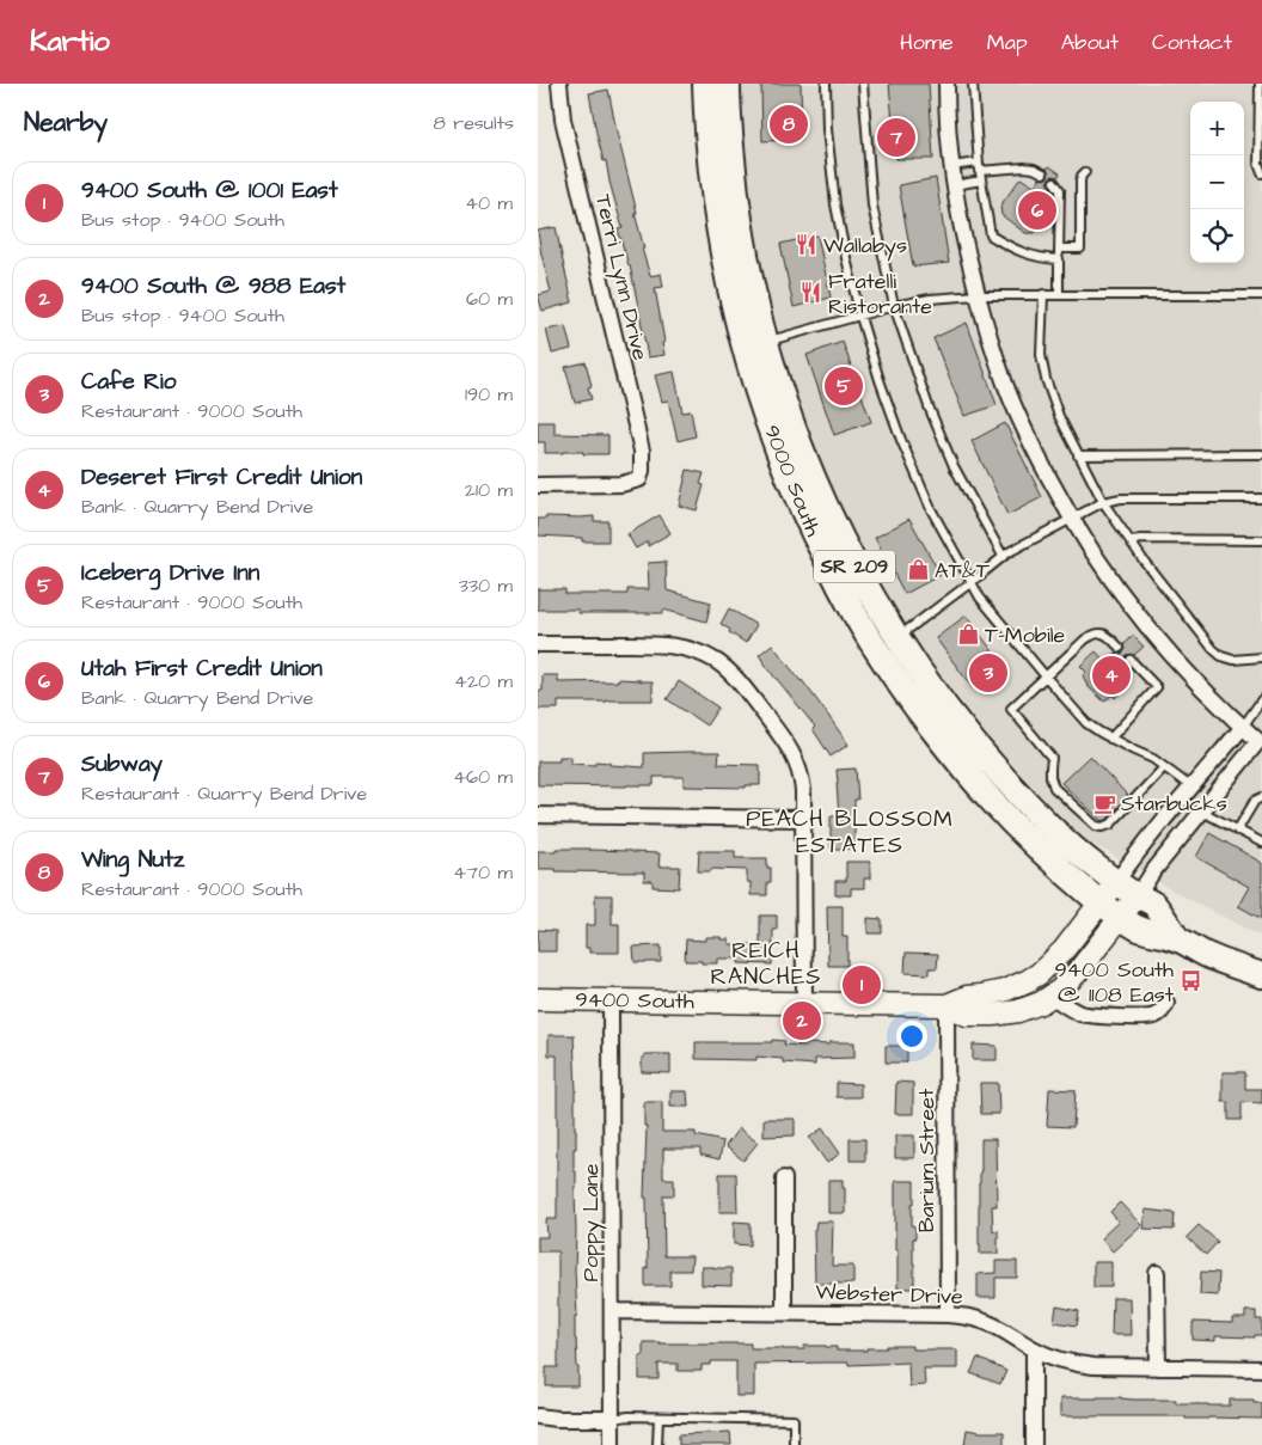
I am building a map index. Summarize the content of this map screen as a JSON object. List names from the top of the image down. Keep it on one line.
{"streets":{"main road":["9000 South","SR 209","9400 South"],"street":["Terri Lynn Drive","Barium Street","Poppy Lane","Webster Drive"]},"crossings":[["9000 South","SR 209"],["9000 South","9400 South"],["SR 209","9400 South"],["9400 South","Barium Street"],["9400 South","Poppy Lane"],["Barium Street","Webster Drive"],["Poppy Lane","Webster Drive"]],"districts":["PEACH BLOSSOM ESTATES","REICH RANCHES"],"places":{"restaurant":["Wallabys","Fratelli Ristorante"],"shop":["AT&T","T-Mobile"],"cafe":["Starbucks"],"bus stop":["9400 South @ 1108 East"]},"page":{"header":"Kartio","nav":["Home","Map","About","Contact"],"heading":["Nearby","8 results"],"map_buttons":["+","−"],"pins":["8","7","6","5","3","4","1","2"],"list":[{"mark":"1","name":"9400 South @ 1001 East","note":"Bus stop · 9400 South","value":"40 m"},{"mark":"2","name":"9400 South @ 988 East","note":"Bus stop · 9400 South","value":"60 m"},{"mark":"3","name":"Cafe Rio","note":"Restaurant · 9000 South","value":"190 m"},{"mark":"4","name":"Deseret First Credit Union","note":"Bank · Quarry Bend Drive","value":"210 m"},{"mark":"5","name":"Iceberg Drive Inn","note":"Restaurant · 9000 South","value":"330 m"},{"mark":"6","name":"Utah First Credit Union","note":"Bank · Quarry Bend Drive","value":"420 m"},{"mark":"7","name":"Subway","note":"Restaurant · Quarry Bend Drive","value":"460 m"},{"mark":"8","name":"Wing Nutz","note":"Restaurant · 9000 South","value":"470 m"}]}}
